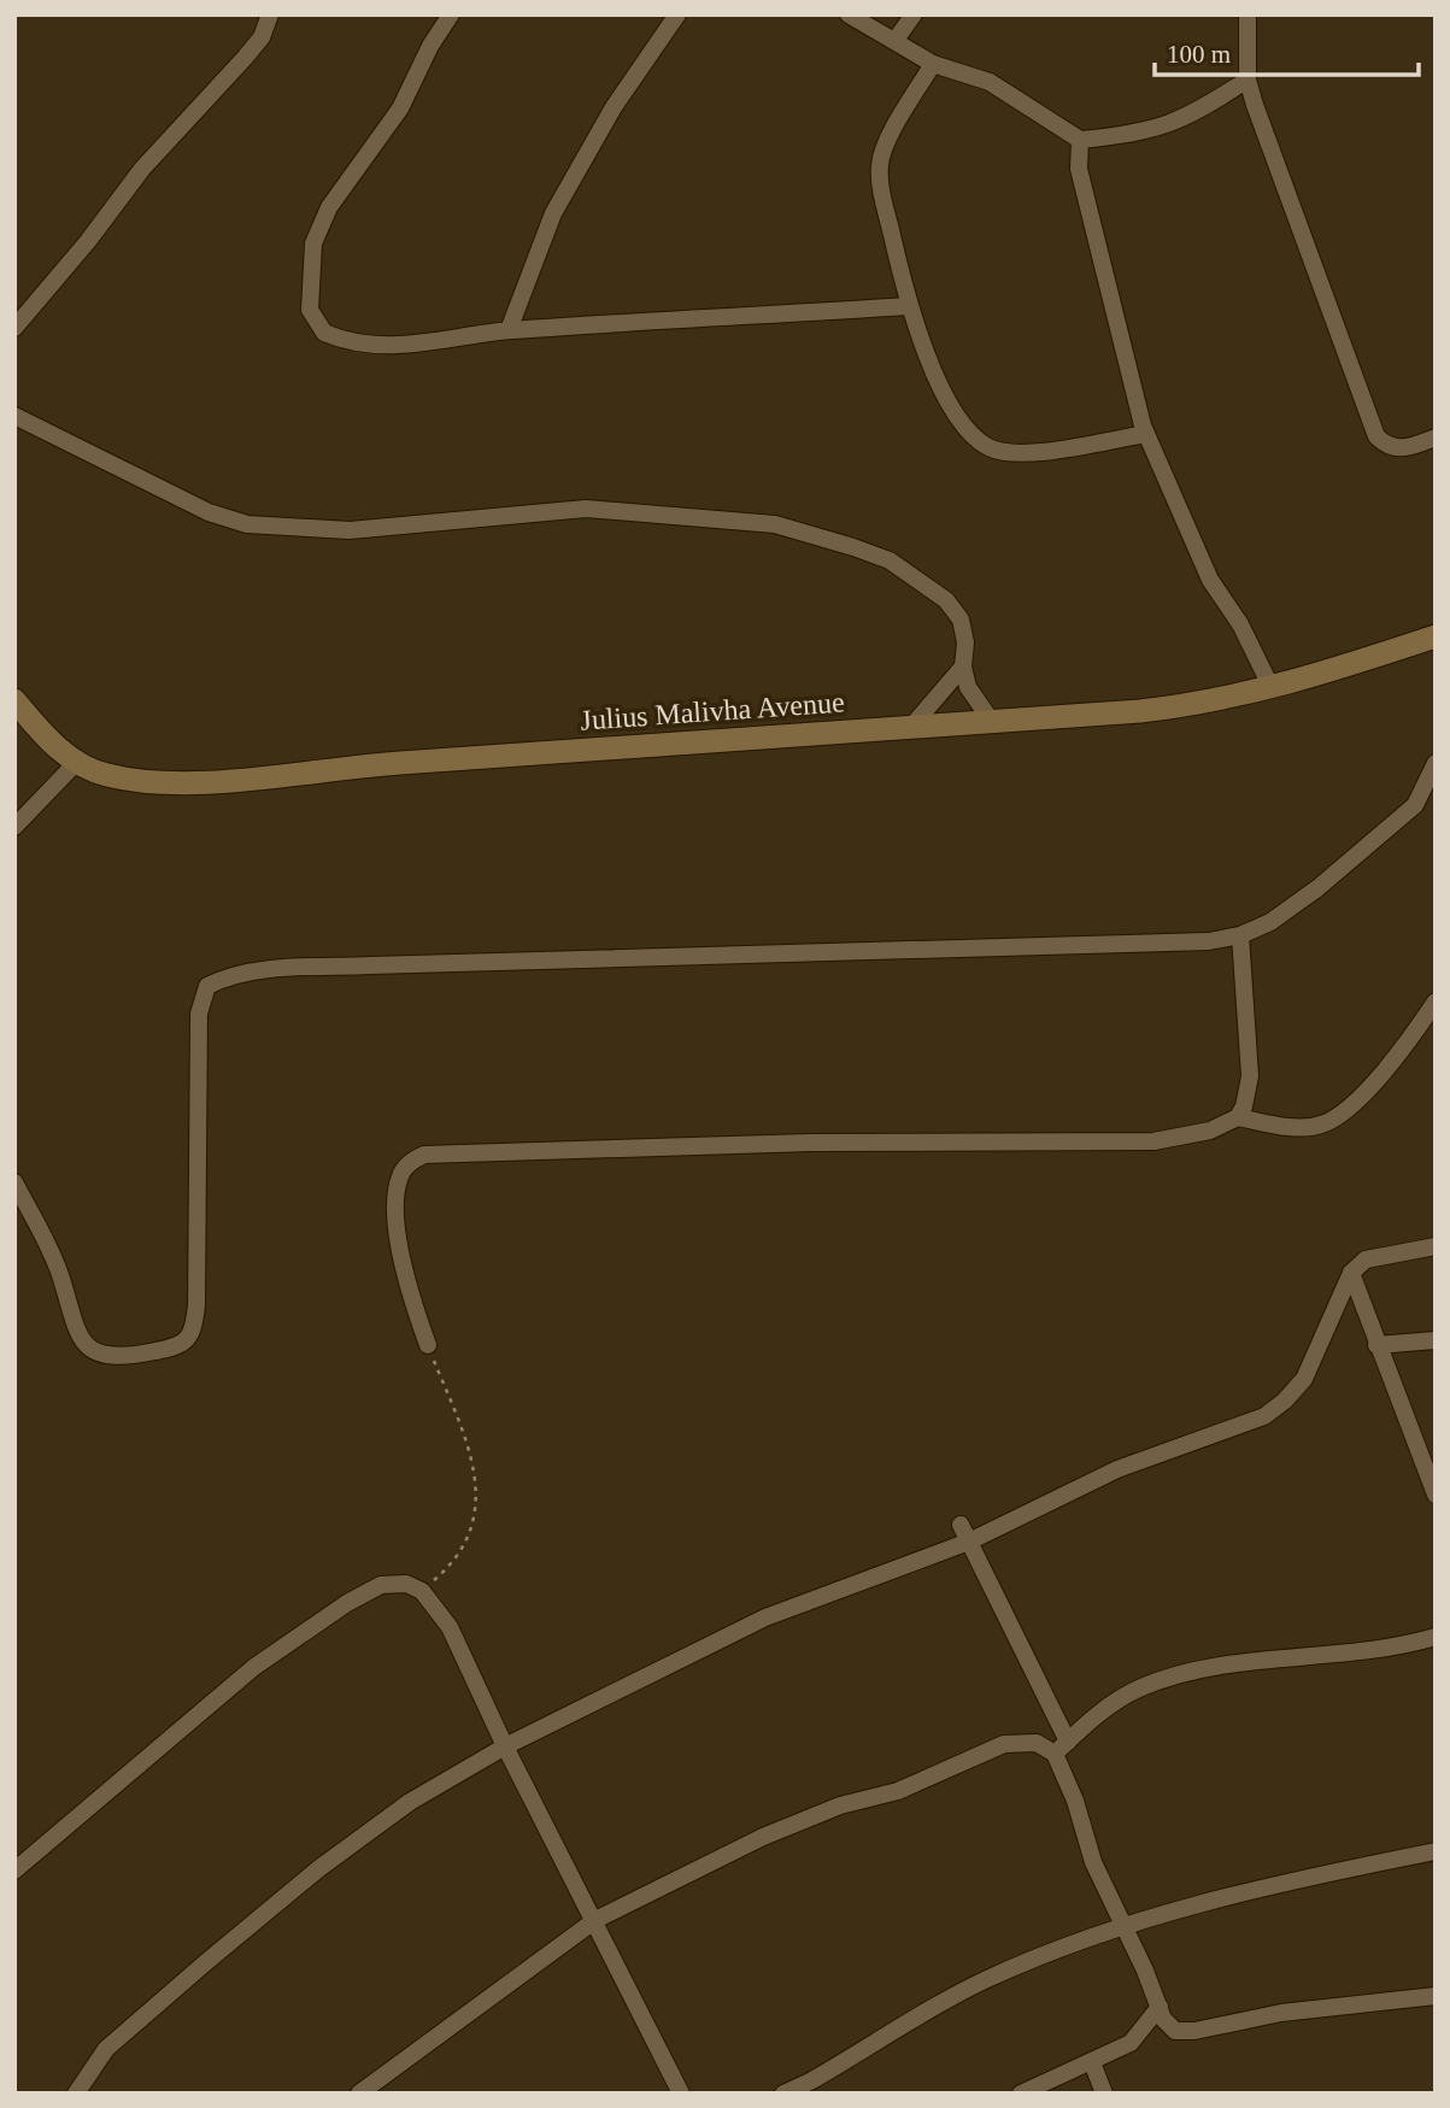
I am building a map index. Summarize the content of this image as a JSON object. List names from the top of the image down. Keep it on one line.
{"streets":{"street":["Julius Malivha Avenue"]},"scale_bar":"100 m"}
